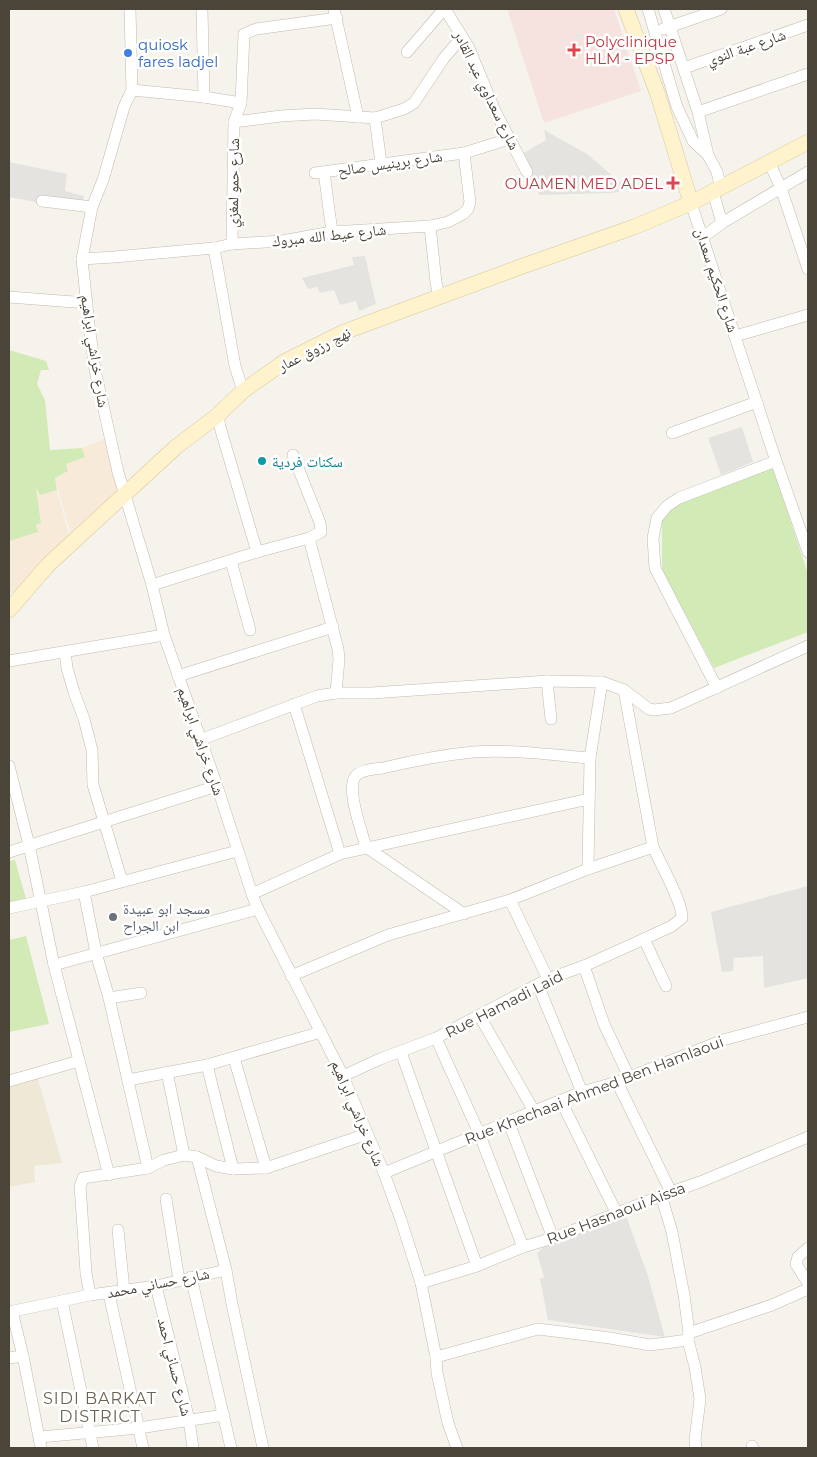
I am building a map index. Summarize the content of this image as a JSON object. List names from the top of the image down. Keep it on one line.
{"streets":{"main road":["شارع الحكيم سعدان","نهج رزوق عمار"],"street":["شارع عبة النوي","شارع سعداوي عبد القادر","شارع برينيس صالح","شارع حمو لمغزي","شارع عيط الله مبروك","شارع خراشي ابراهيم","Rue Hamadi Laid","Rue Khechaai Ahmed Ben Hamlaoui","Rue Hasnaoui Aissa","شارع حساني محمد","شارع حساني احمد"]},"crossings":[["شارع برينيس صالح","شارع عيط الله مبروك"],["شارع حمو لمغزي","شارع عيط الله مبروك"],["شارع عيط الله مبروك","شارع خراشي ابراهيم"],["شارع الحكيم سعدان","نهج رزوق عمار"],["نهج رزوق عمار","شارع خراشي ابراهيم"],["شارع خراشي ابراهيم","Rue Hamadi Laid"],["شارع خراشي ابراهيم","Rue Khechaai Ahmed Ben Hamlaoui"],["شارع خراشي ابراهيم","Rue Hasnaoui Aissa"],["شارع خراشي ابراهيم","شارع حساني محمد"],["شارع حساني محمد","شارع حساني احمد"]],"districts":["SIDI BARKAT DISTRICT"],"places":{"health":["Polyclinique HLM - EPSP","OUAMEN MED ADEL"],"other":["quiosk fares ladjel","سكنات فردية","مسجد ابو عبيدة ابن الجراح"]}}
